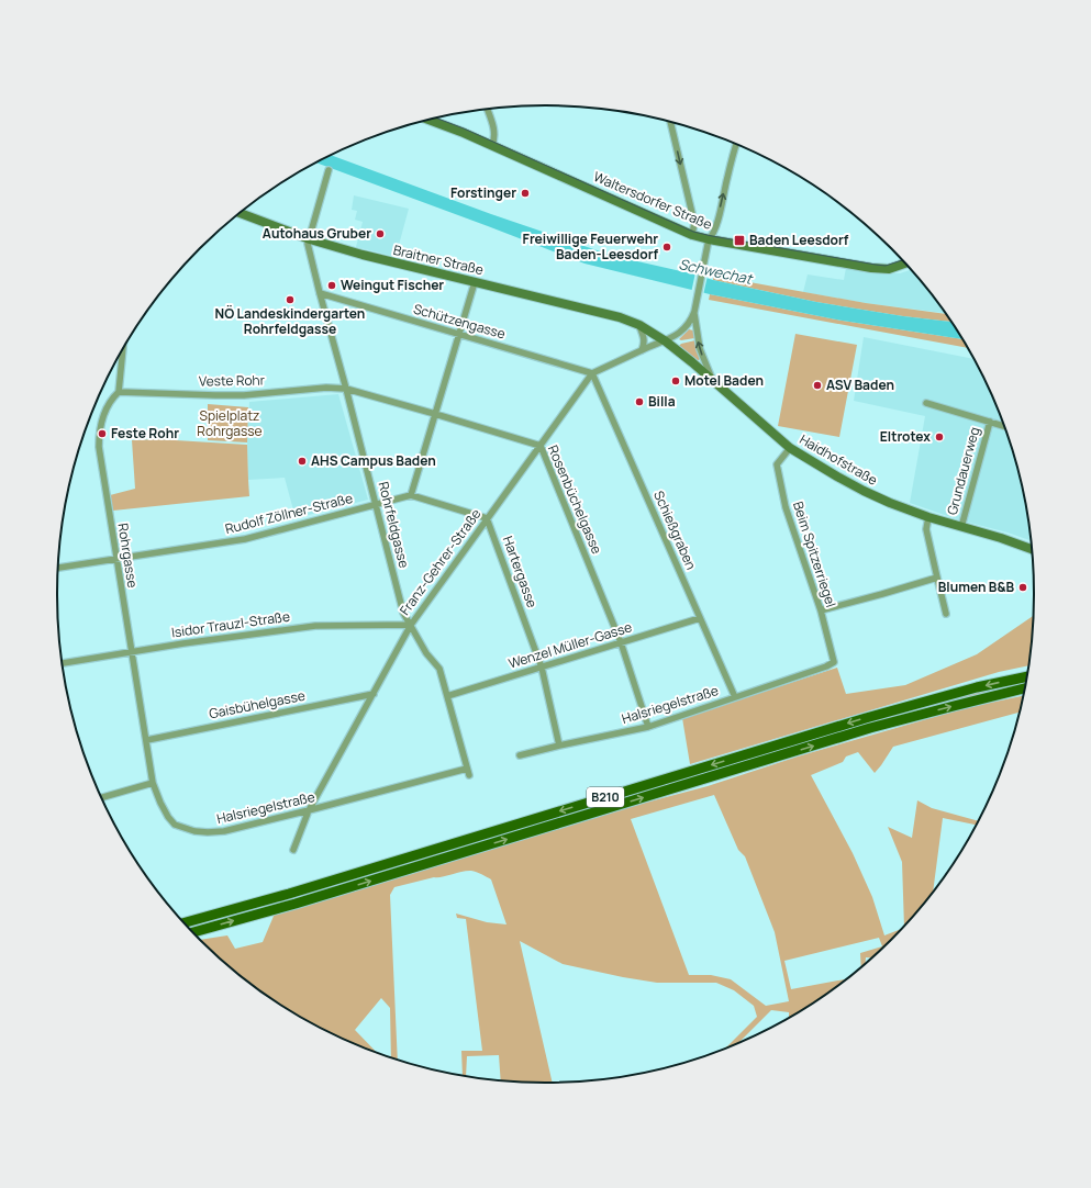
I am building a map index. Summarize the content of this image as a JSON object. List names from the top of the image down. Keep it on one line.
{"streets":{"main road":["Waltersdorfer Straße","Braitner Straße","Haidhofstraße","B210"],"street":["Schützengasse","Veste Rohr","Grundauerweg","Rosenbüchelgasse","Rudolf Zöllner-Straße","Rohrfeldgasse","Schießgraben","Beim Spitzerriegel","Rohrgasse","Franz-Gehrer-Straße","Hartergasse","Isidor Trauzl-Straße","Wenzel Müller-Gasse","Gaisbühelgasse","Halsriegelstraße"]},"crossings":[["Braitner Straße","Haidhofstraße"],["Braitner Straße","Rohrfeldgasse"],["Schützengasse","Rohrfeldgasse"],["Schützengasse","Schießgraben"],["Schützengasse","Franz-Gehrer-Straße"],["Veste Rohr","Rosenbüchelgasse"],["Veste Rohr","Rohrfeldgasse"],["Veste Rohr","Rohrgasse"],["Haidhofstraße","Grundauerweg"],["Haidhofstraße","Beim Spitzerriegel"],["Rosenbüchelgasse","Rohrfeldgasse"],["Rosenbüchelgasse","Franz-Gehrer-Straße"],["Rosenbüchelgasse","Wenzel Müller-Gasse"],["Rosenbüchelgasse","Halsriegelstraße"],["Rudolf Zöllner-Straße","Rohrfeldgasse"],["Rudolf Zöllner-Straße","Rohrgasse"],["Rohrfeldgasse","Franz-Gehrer-Straße"],["Rohrfeldgasse","Isidor Trauzl-Straße"],["Rohrfeldgasse","Wenzel Müller-Gasse"],["Rohrfeldgasse","Halsriegelstraße"],["Schießgraben","Franz-Gehrer-Straße"],["Schießgraben","Wenzel Müller-Gasse"],["Schießgraben","Halsriegelstraße"],["Beim Spitzerriegel","Halsriegelstraße"],["Rohrgasse","Isidor Trauzl-Straße"],["Rohrgasse","Gaisbühelgasse"],["Rohrgasse","Halsriegelstraße"],["Franz-Gehrer-Straße","Hartergasse"],["Franz-Gehrer-Straße","Isidor Trauzl-Straße"],["Franz-Gehrer-Straße","Gaisbühelgasse"],["Franz-Gehrer-Straße","Halsriegelstraße"],["Hartergasse","Wenzel Müller-Gasse"],["Hartergasse","Halsriegelstraße"]],"water":["Schwechat"],"parks":["Spielplatz Rohrgasse"],"places":{"other":["Forstinger","Autohaus Gruber","Freiwillige Feuerwehr Baden-Leesdorf","Weingut Fischer","NÖ Landeskindergarten Rohrfeldgasse","Motel Baden","ASV Baden","Billa","Feste Rohr","Eltrotex","AHS Campus Baden","Blumen B&B"],"transit":["Baden Leesdorf"]}}
